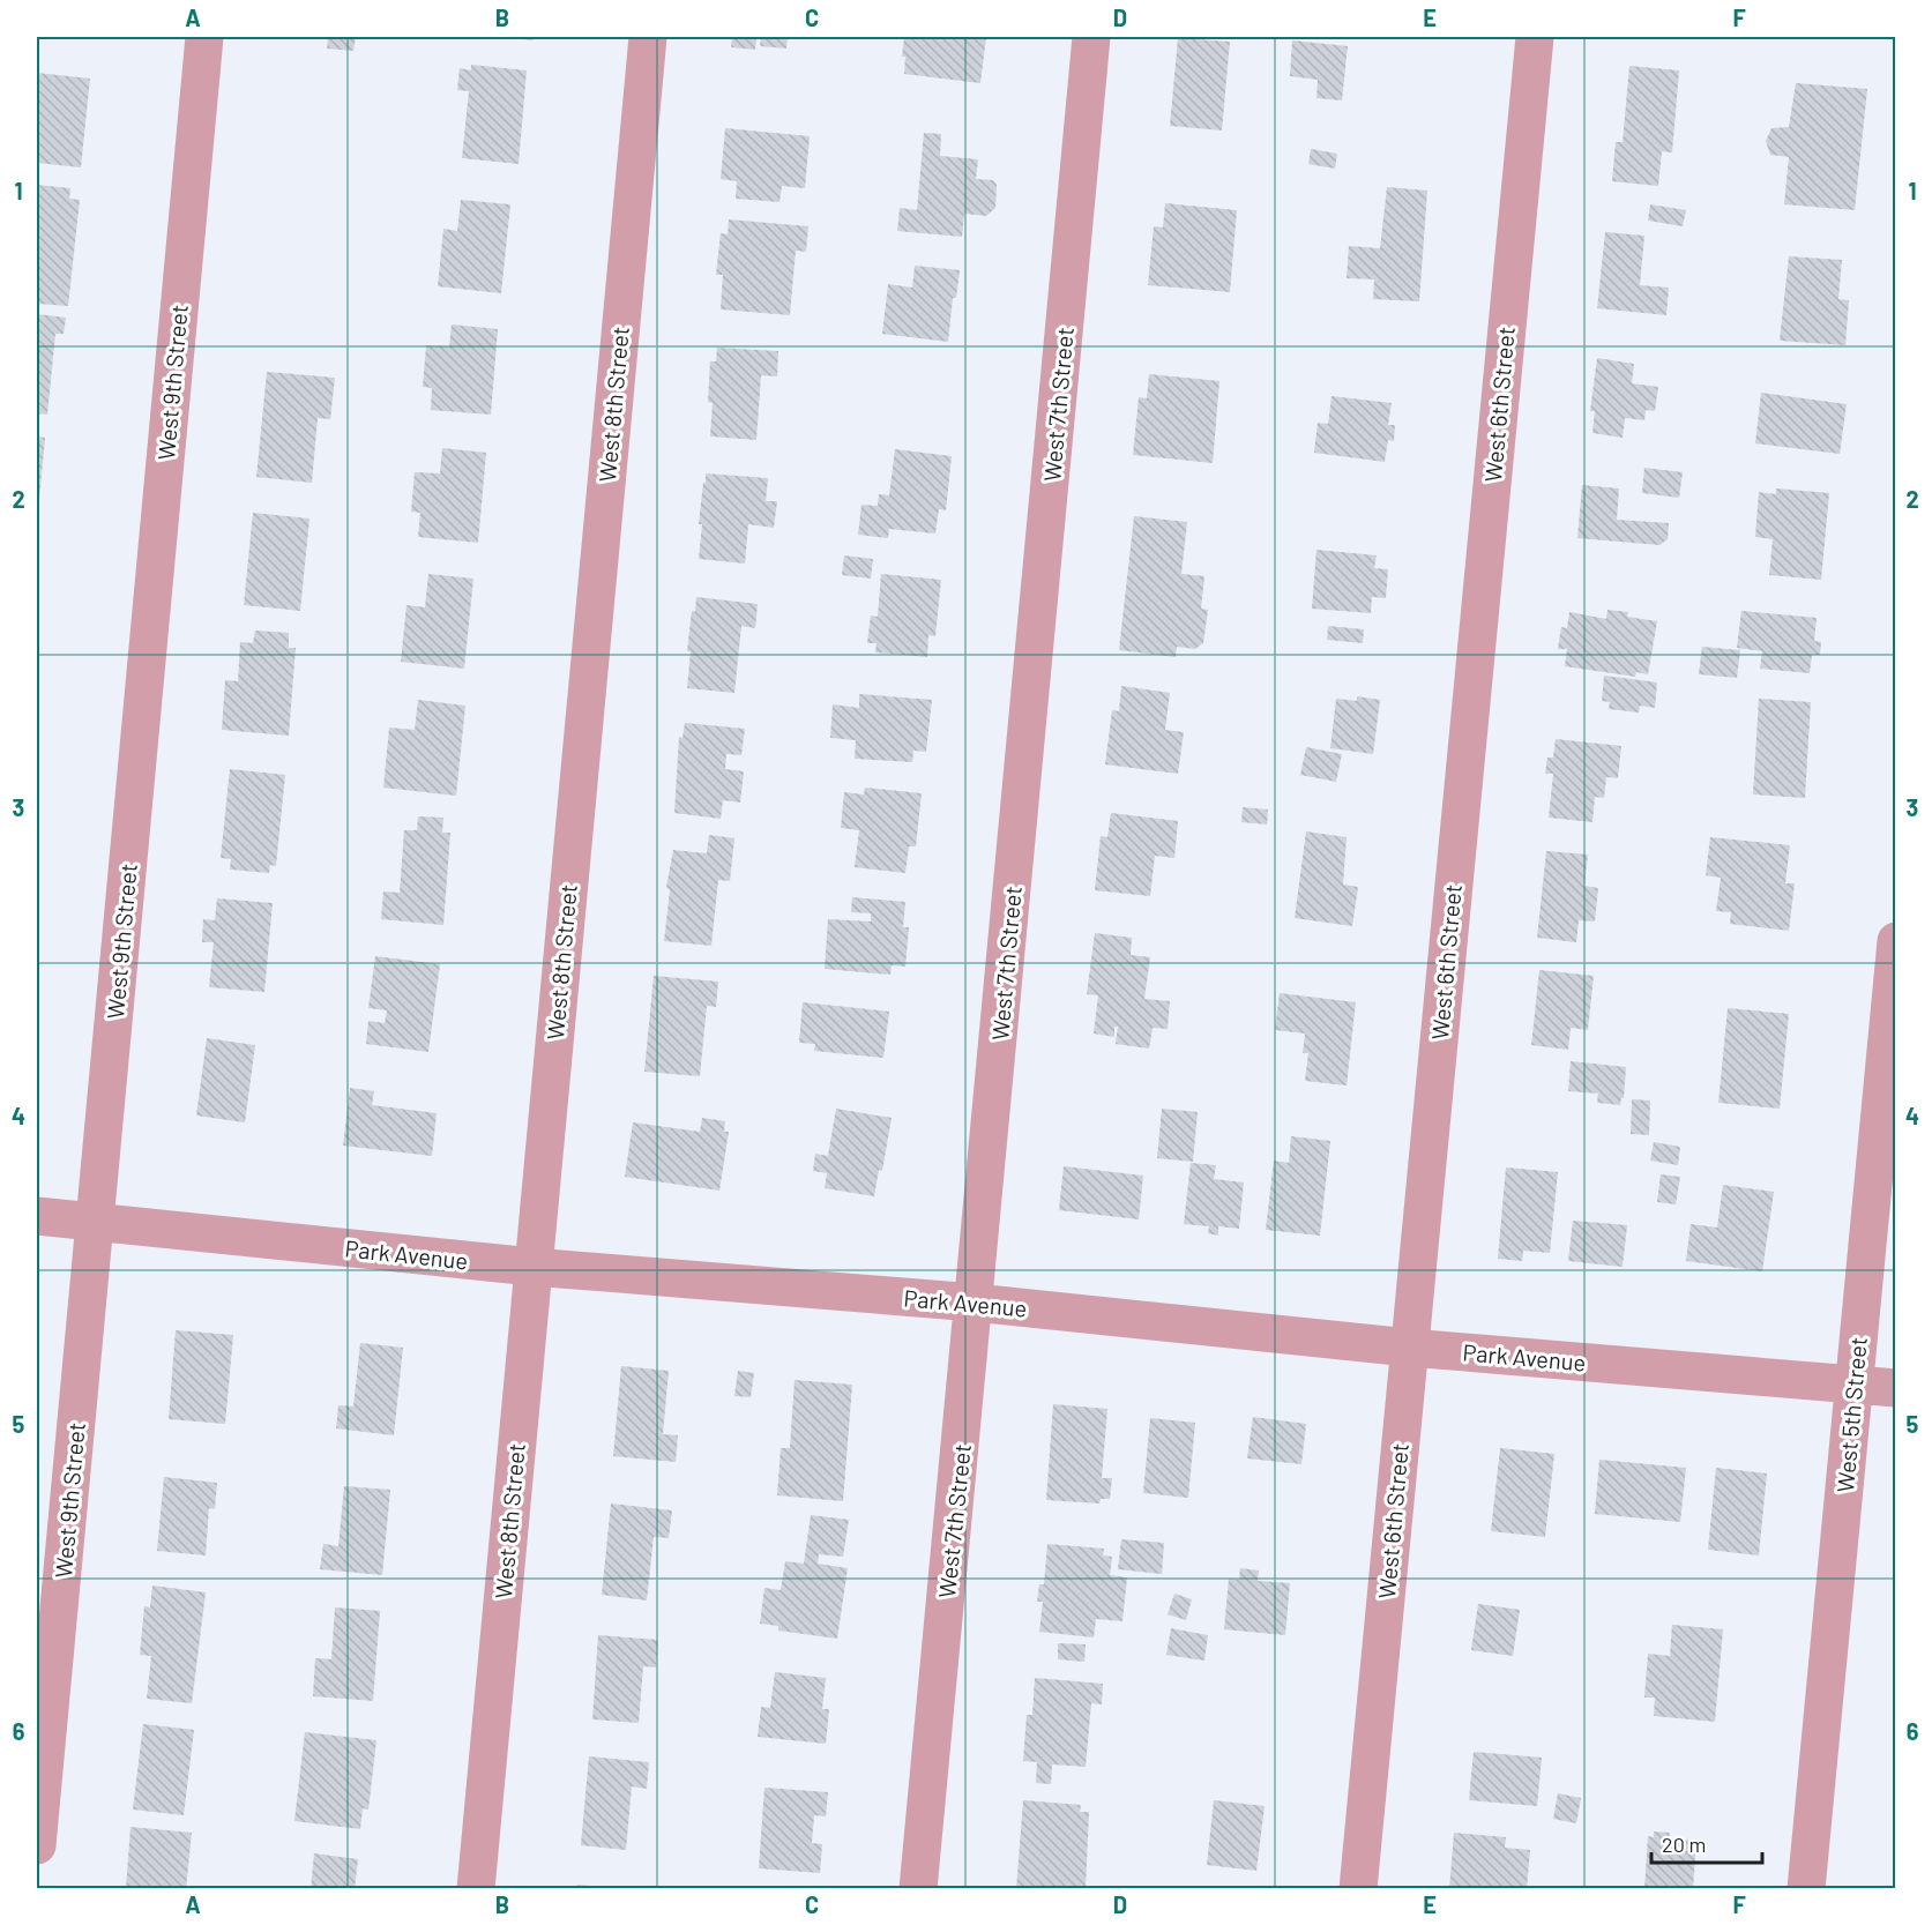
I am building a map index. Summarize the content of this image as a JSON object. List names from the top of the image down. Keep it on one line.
{"streets":{"street":["West 9th Street","West 8th Street","West 7th Street","West 6th Street","Park Avenue","West 5th Street"]},"crossings":[["West 9th Street","Park Avenue"],["West 8th Street","Park Avenue"],["West 7th Street","Park Avenue"],["West 6th Street","Park Avenue"],["Park Avenue","West 5th Street"]],"scale_bar":"20 m","grid":{"columns":["A","B","C","D","E","F"],"rows":["1","2","3","4","5","6"]}}
